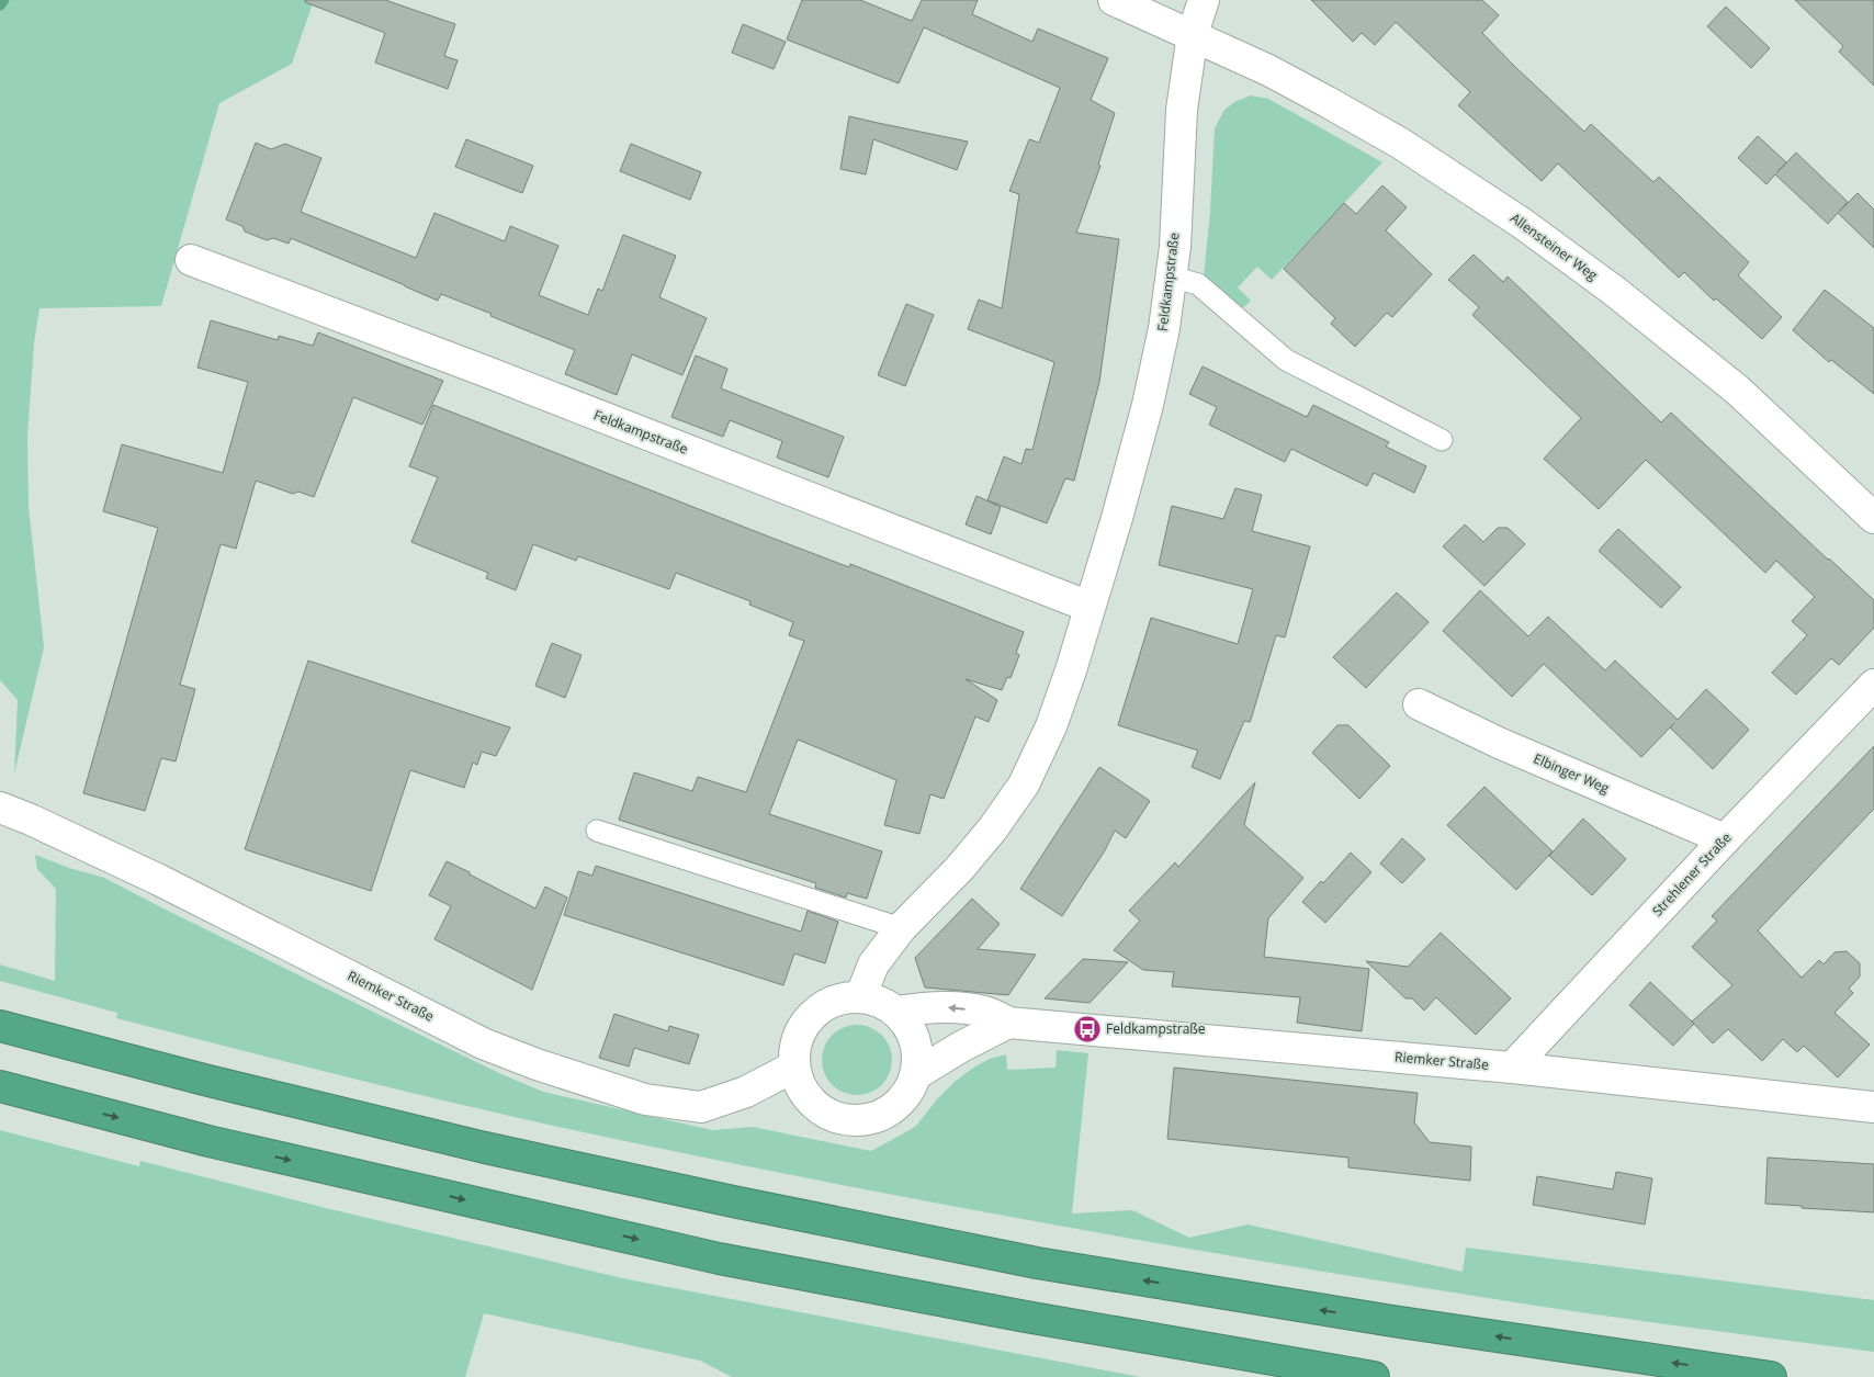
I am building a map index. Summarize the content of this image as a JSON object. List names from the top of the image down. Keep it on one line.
{"streets":{"street":["Allensteiner Weg","Feldkampstraße","Elbinger Weg","Strehlener Straße","Riemker Straße"]},"crossings":[["Allensteiner Weg","Feldkampstraße"],["Feldkampstraße","Riemker Straße"],["Elbinger Weg","Strehlener Straße"],["Strehlener Straße","Riemker Straße"]],"places":{"bus stop":["Feldkampstraße"]}}
